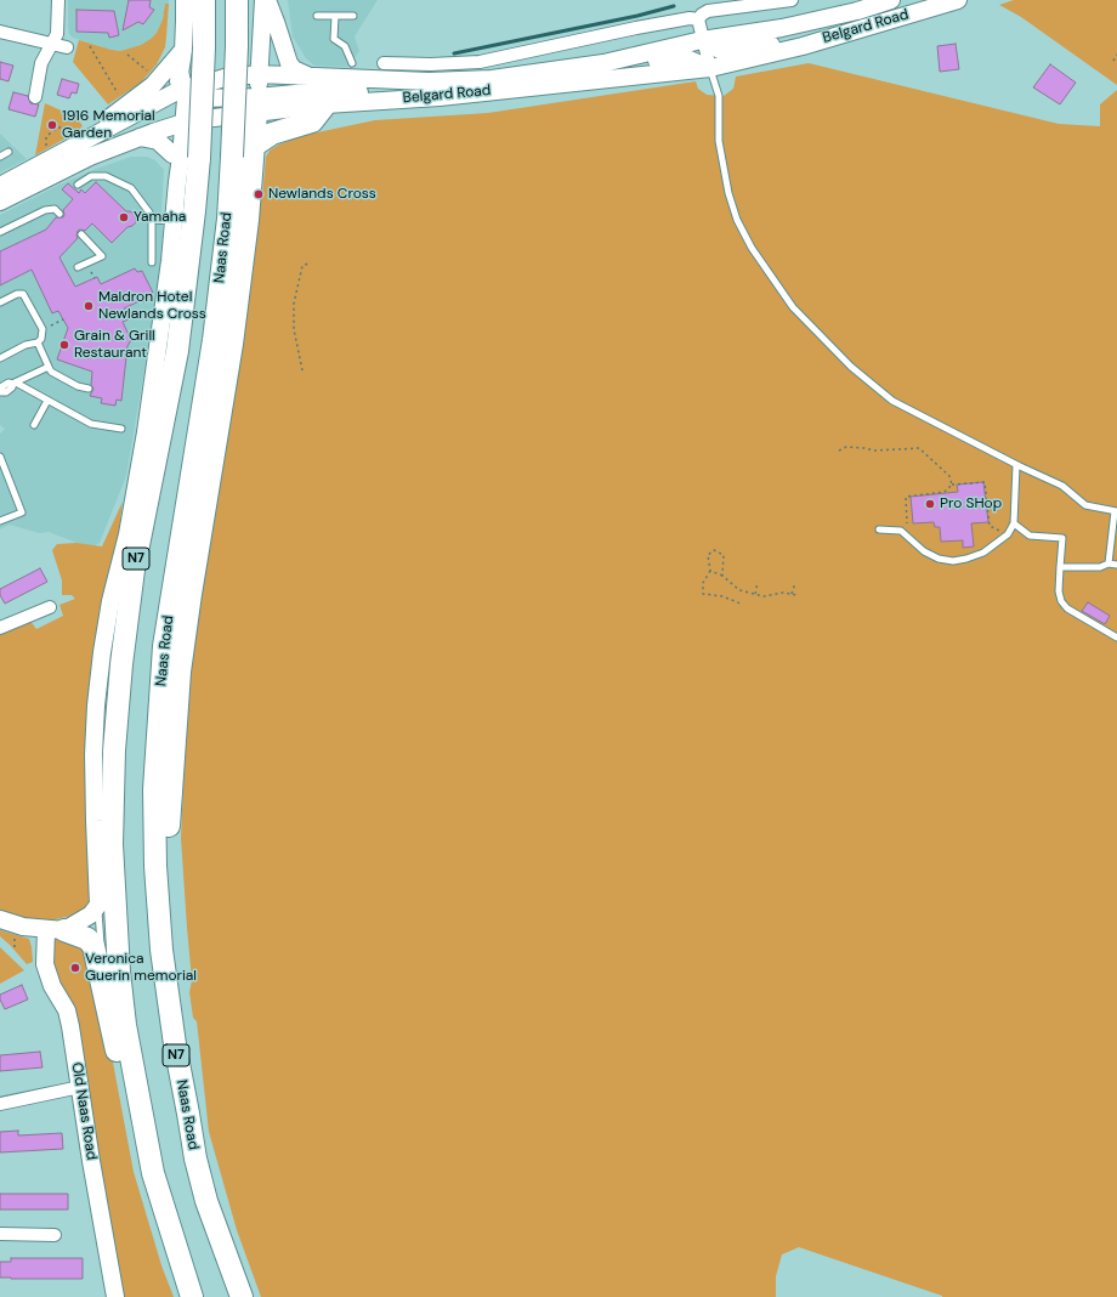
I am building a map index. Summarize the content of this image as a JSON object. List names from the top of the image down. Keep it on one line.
{"streets":{"highway":["Naas Road","N7"],"main road":["Belgard Road","Old Naas Road"]},"places":["1916 Memorial Garden","Newlands Cross","Yamaha","Maldron Hotel Newlands Cross","Grain & Grill Restaurant","Pro SHop","Veronica Guerin memorial"]}
